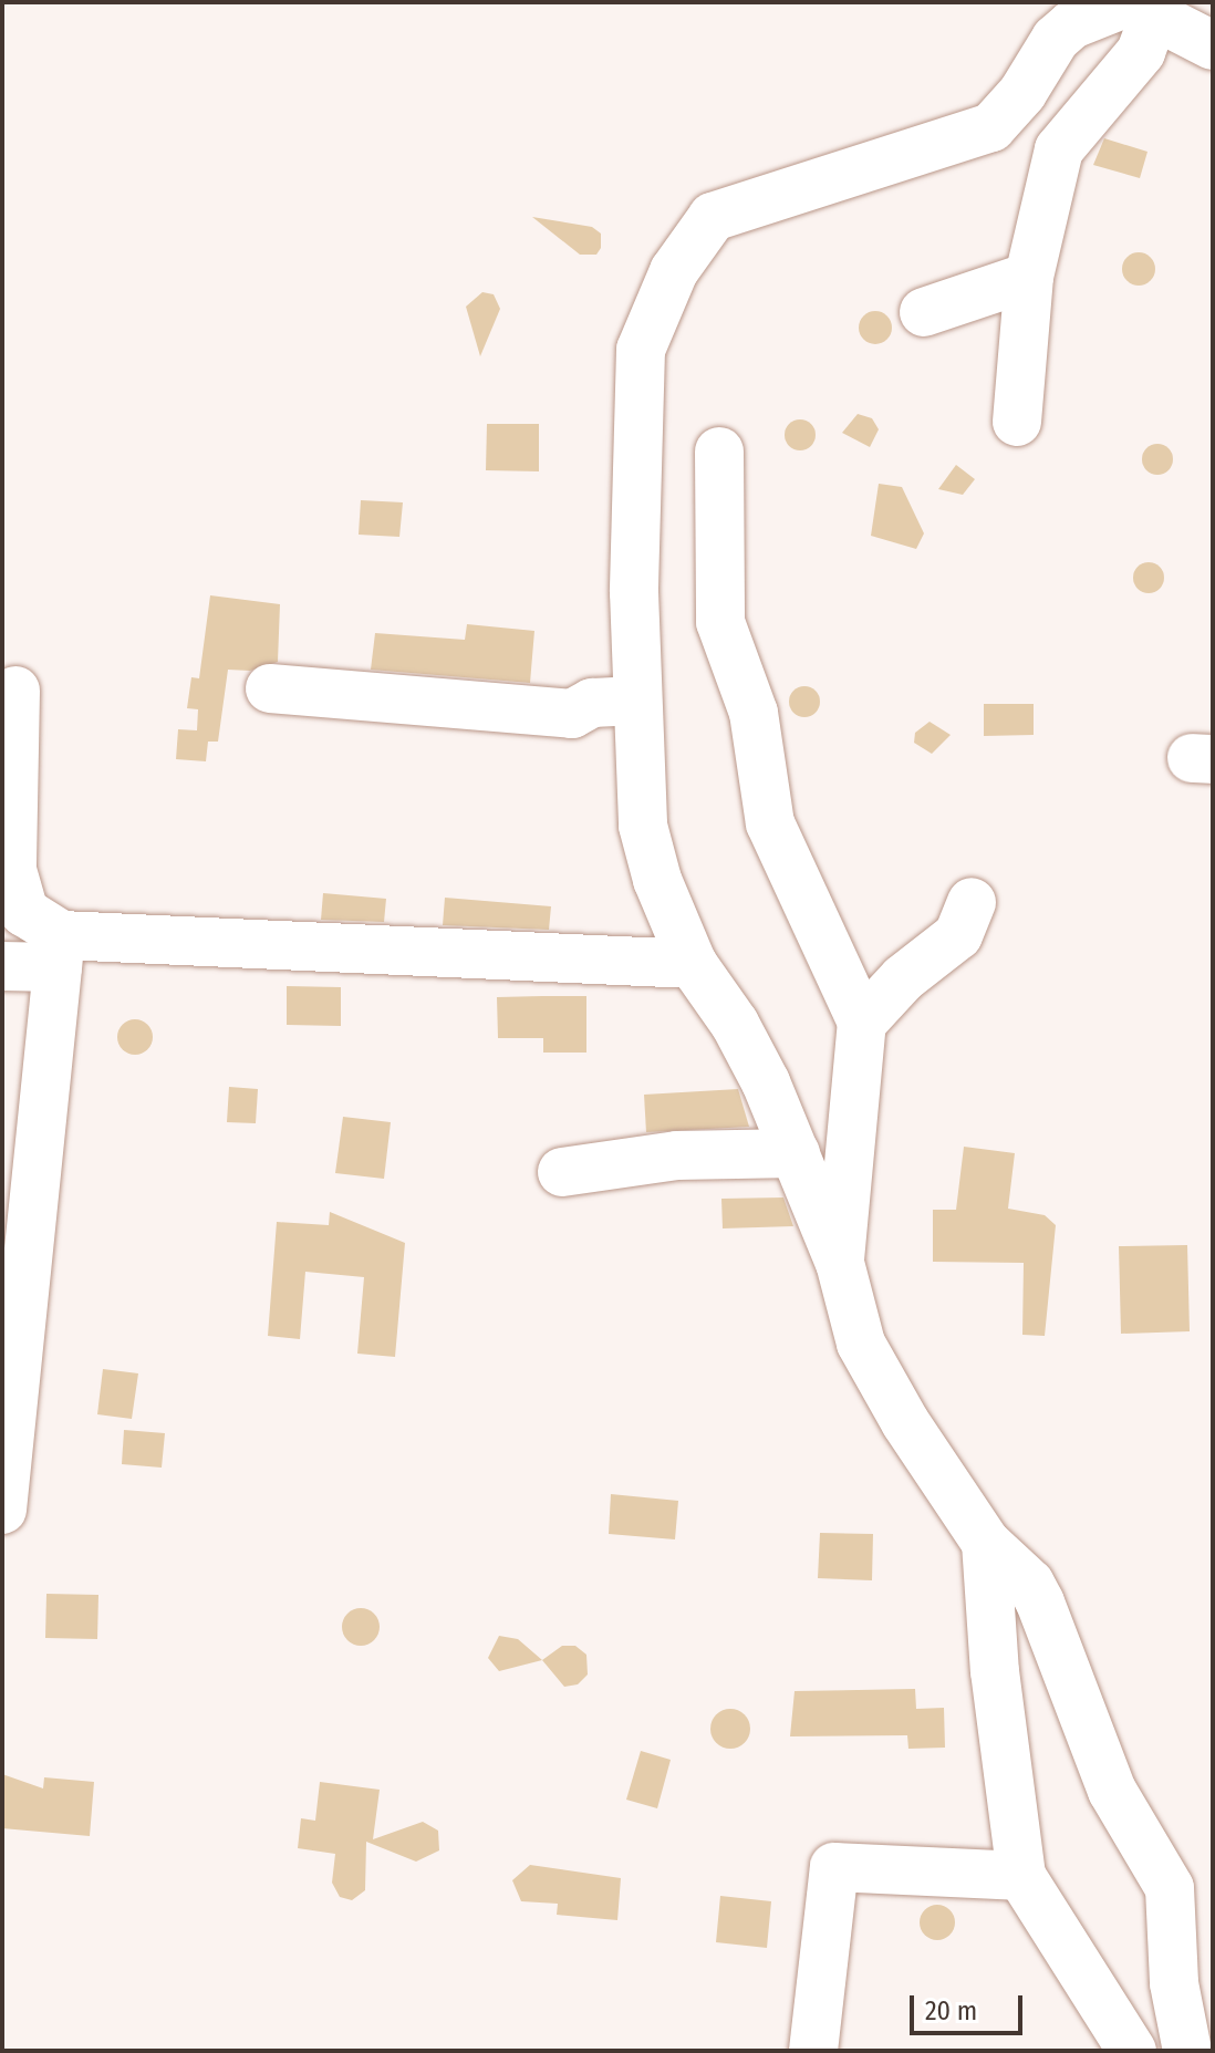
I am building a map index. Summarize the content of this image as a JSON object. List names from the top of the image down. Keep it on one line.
{"scale_bar":"20 m"}
